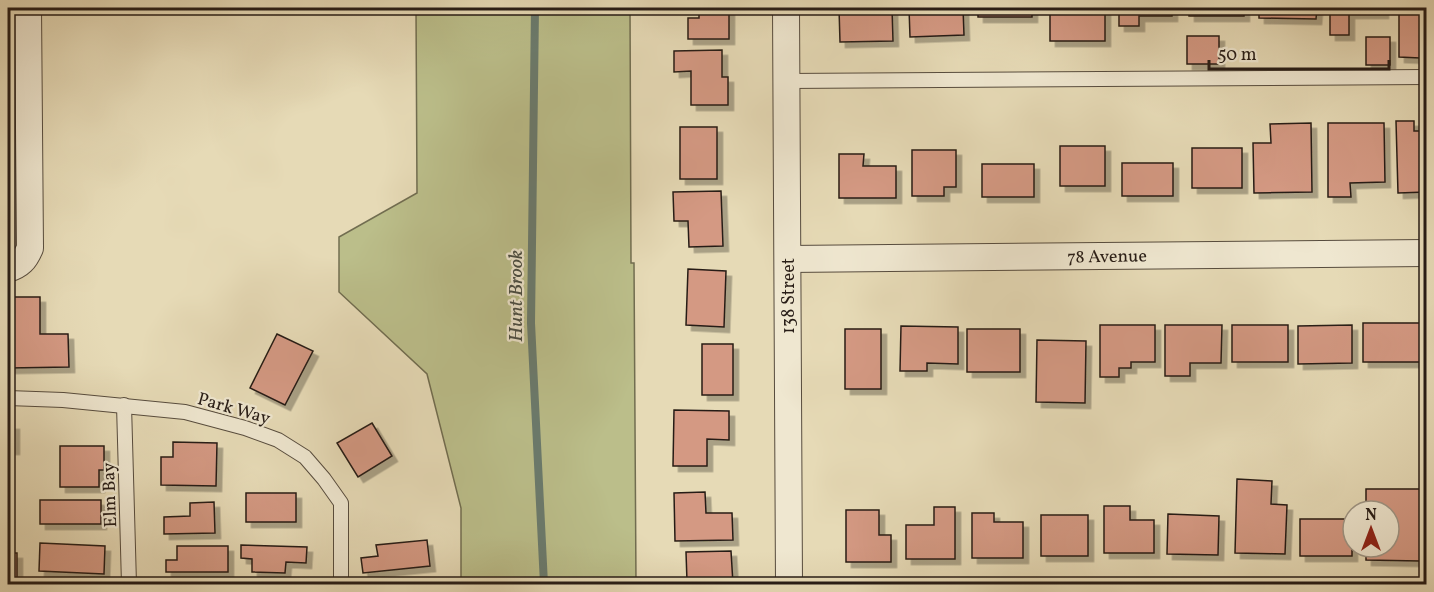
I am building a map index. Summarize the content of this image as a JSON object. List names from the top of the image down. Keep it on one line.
{"streets":{"street":["78 Avenue","138 Street"],"lane":["Park Way","Elm Bay"]},"crossings":[["78 Avenue","138 Street"],["Park Way","Elm Bay"]],"water":["Hunt Brook"],"scale_bar":"50 m","north":"top"}
